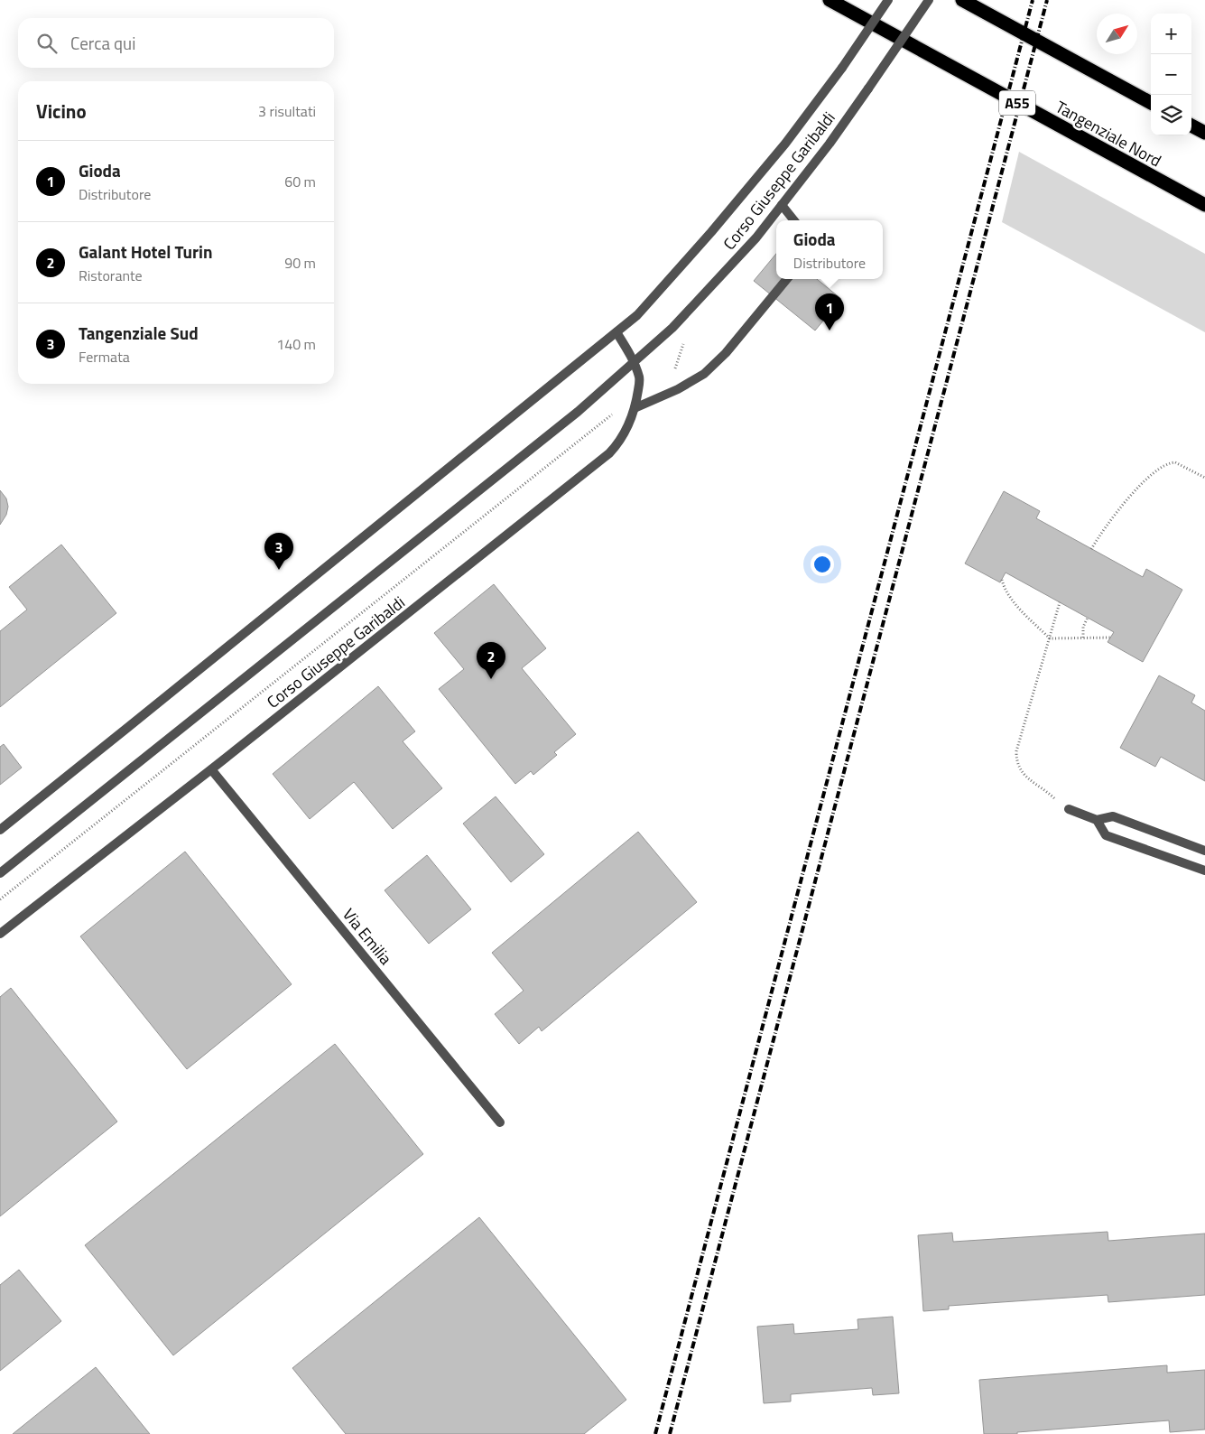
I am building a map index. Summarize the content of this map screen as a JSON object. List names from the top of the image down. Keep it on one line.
{"streets":{"highway":["A55","Tangenziale Nord"],"street":["Corso Giuseppe Garibaldi","Via Emilia"]},"crossings":[["Corso Giuseppe Garibaldi","Via Emilia"]],"north":"top right","page":{"map_buttons":["+","−"],"search":"Cerca qui","heading":["Vicino","3 risultati"],"list":[{"mark":"1","name":"Gioda","note":"Distributore","value":"60 m"},{"mark":"2","name":"Galant Hotel Turin","note":"Ristorante","value":"90 m"},{"mark":"3","name":"Tangenziale Sud","note":"Fermata","value":"140 m"}],"popup":["Gioda","Distributore"],"pins":["1","3","2"]}}
